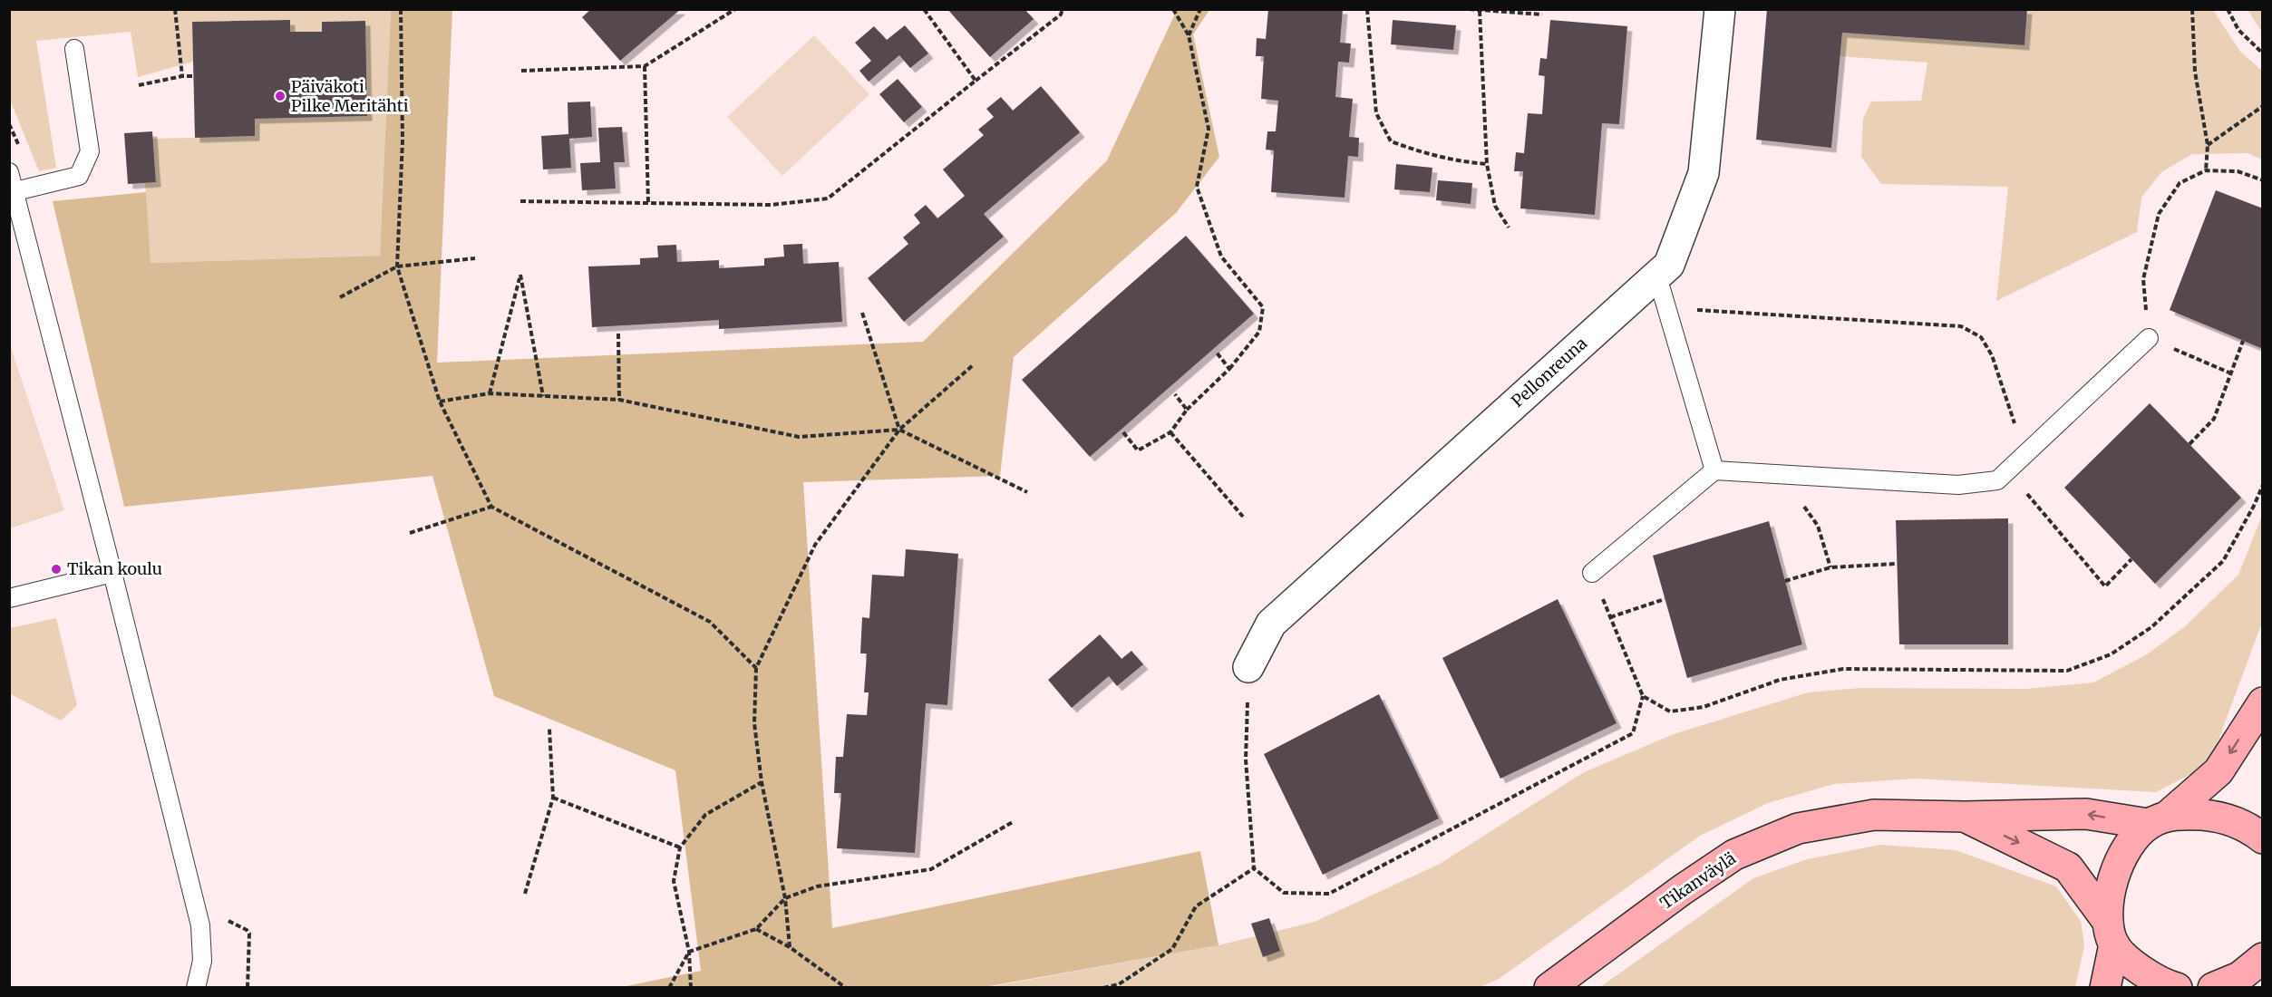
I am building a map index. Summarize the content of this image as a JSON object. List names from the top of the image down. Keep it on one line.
{"streets":{"main road":["Tikanväylä"],"street":["Pellonreuna"]},"places":["Päiväkoti Pilke Meritähti","Tikan koulu"]}
